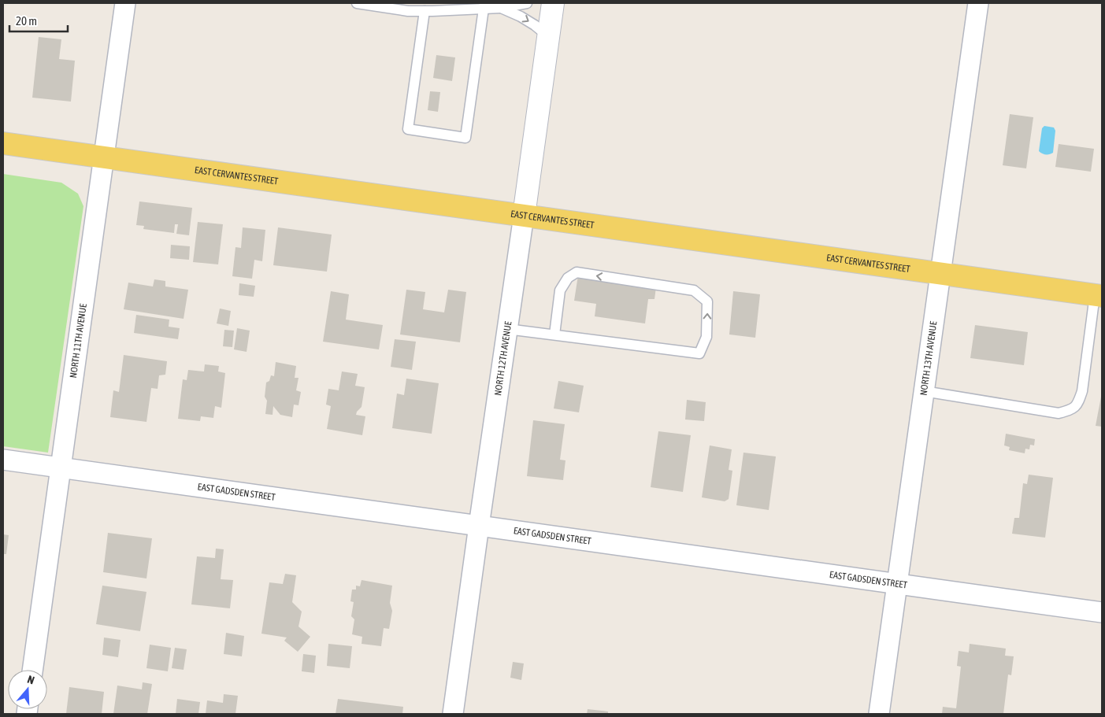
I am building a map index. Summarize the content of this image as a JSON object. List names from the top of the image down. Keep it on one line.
{"streets":{"main road":["EAST CERVANTES STREET"],"street":["NORTH 11TH AVENUE","NORTH 12TH AVENUE","NORTH 13TH AVENUE","EAST GADSDEN STREET"]},"crossings":[["EAST CERVANTES STREET","NORTH 11TH AVENUE"],["EAST CERVANTES STREET","NORTH 12TH AVENUE"],["EAST CERVANTES STREET","NORTH 13TH AVENUE"],["NORTH 11TH AVENUE","EAST GADSDEN STREET"],["NORTH 12TH AVENUE","EAST GADSDEN STREET"],["NORTH 13TH AVENUE","EAST GADSDEN STREET"]],"scale_bar":"20 m","north":"top"}
